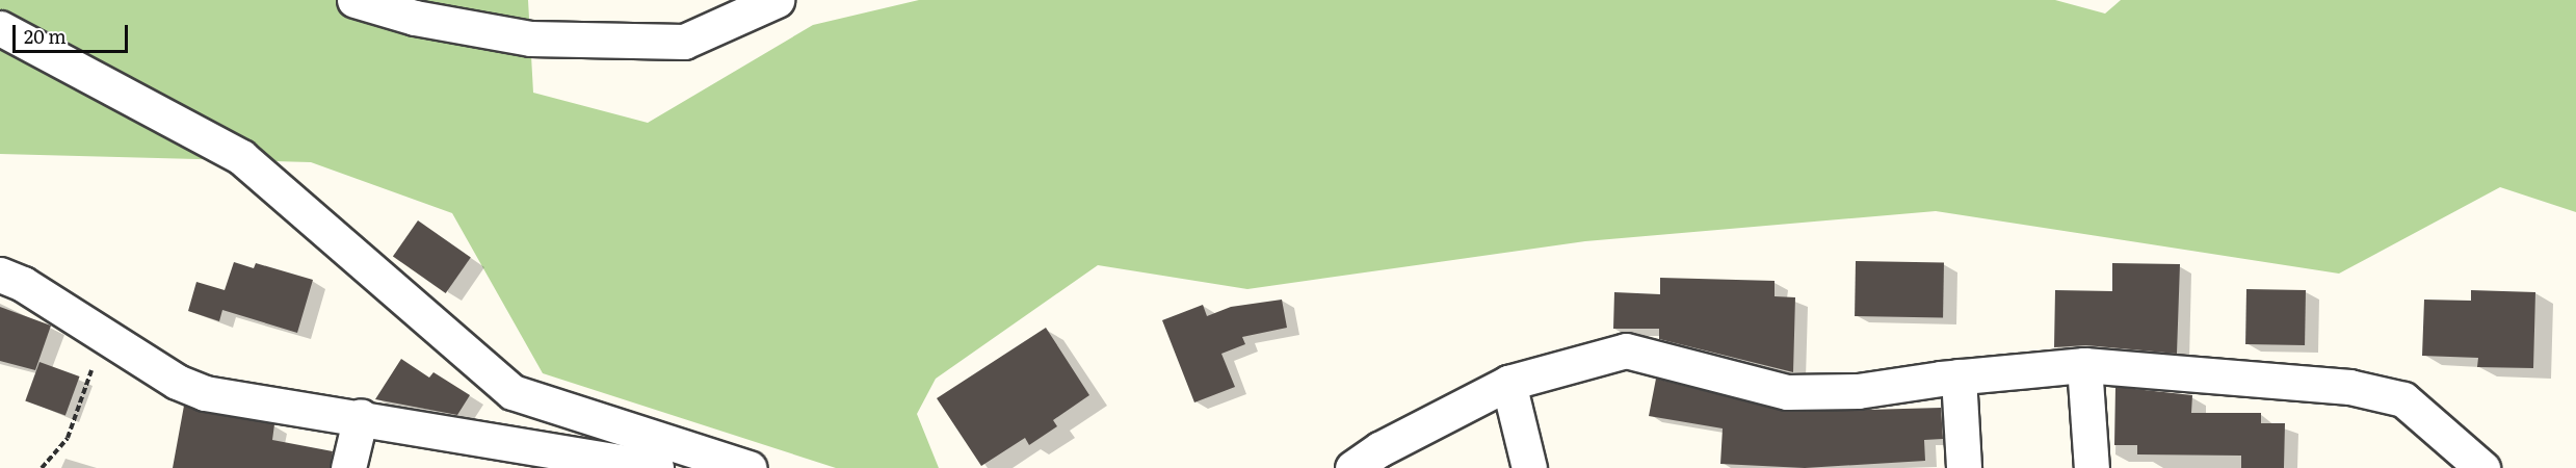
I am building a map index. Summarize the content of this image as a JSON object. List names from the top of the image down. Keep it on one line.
{"scale_bar":"20 m"}
